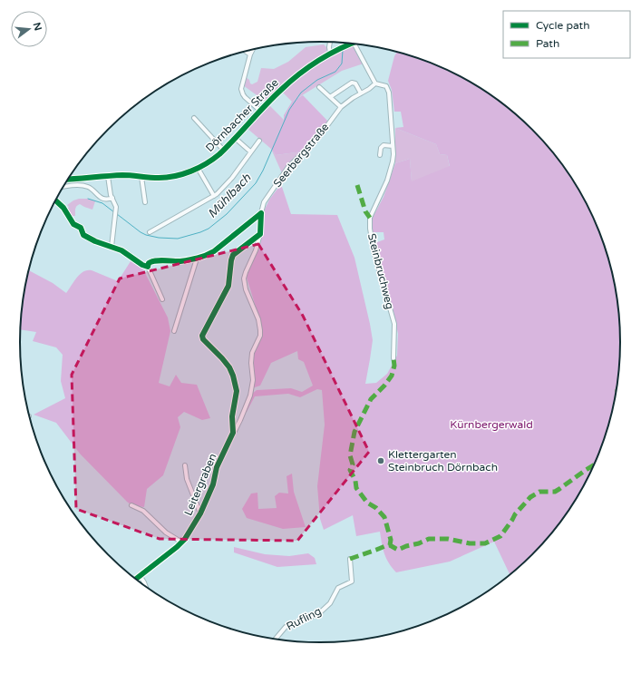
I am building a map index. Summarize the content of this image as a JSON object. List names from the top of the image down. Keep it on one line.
{"streets":{"street":["Dörnbacher Straße","Seerbergstraße","Steinbruchweg","Leitergraben","Rufling"]},"crossings":[["Seerbergstraße","Steinbruchweg"],["Seerbergstraße","Leitergraben"]],"water":["Mühlbach"],"parks":["Kürnbergerwald"],"places":["Klettergarten Steinbruch Dörnbach"],"legend":["Cycle path","Path"],"north":"right"}
